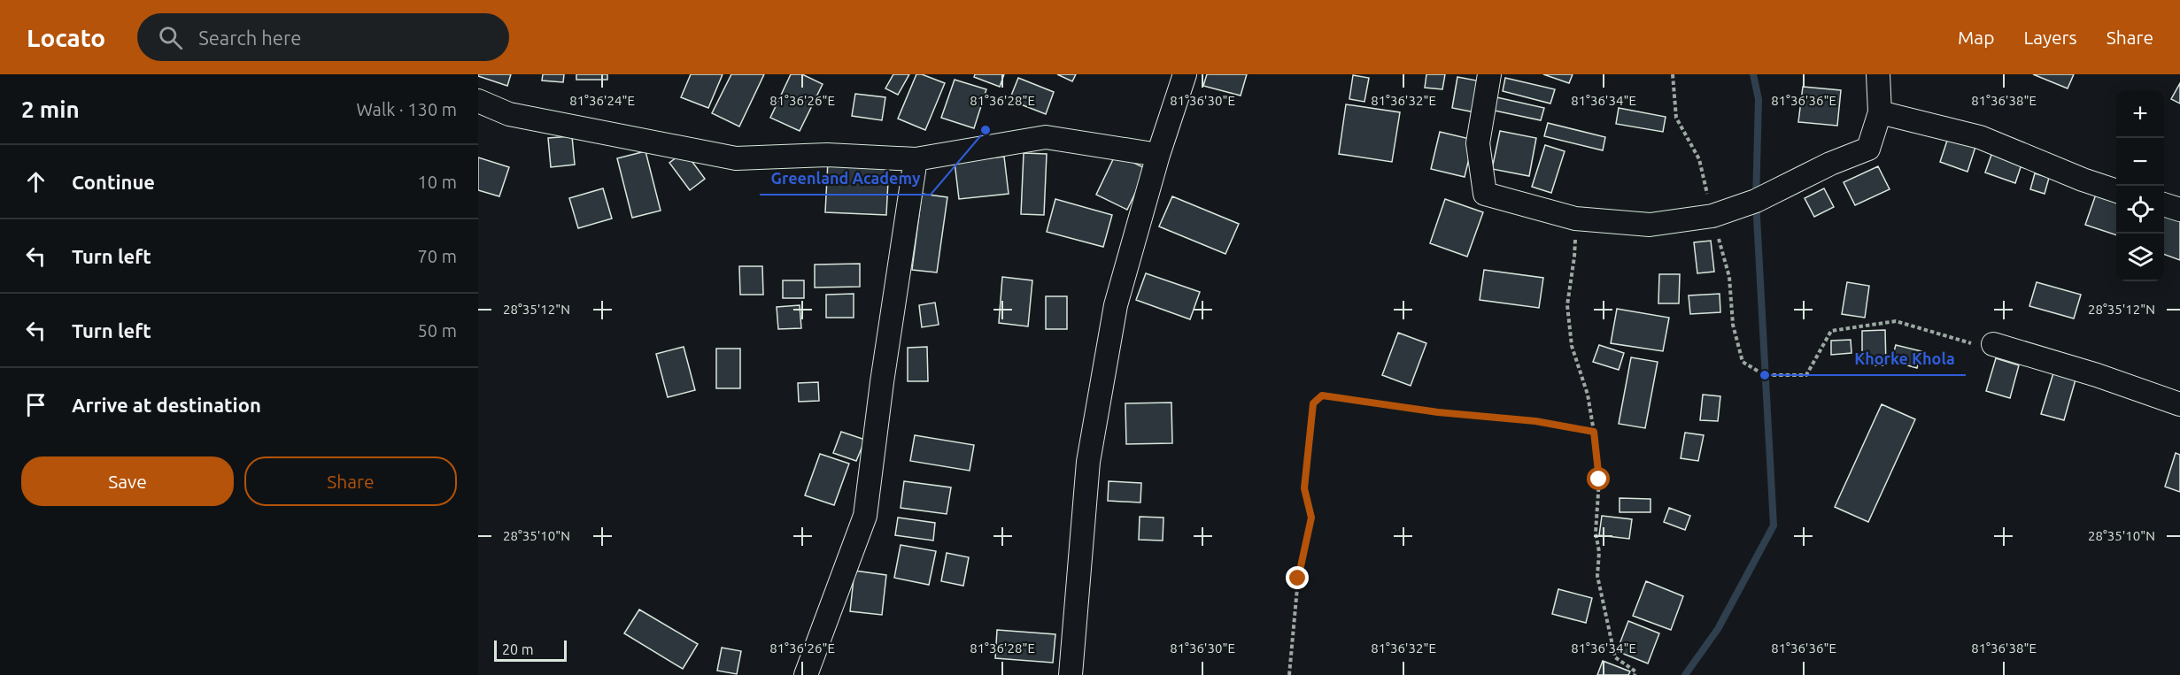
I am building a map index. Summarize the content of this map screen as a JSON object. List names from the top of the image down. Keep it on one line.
{"places":["Greenland Academy","Khorke Khola"],"scale_bar":"20 m","page":{"header":"Locato","search":"Search here","nav":["Map","Layers","Share"],"heading":["2 min","Walk · 130 m"],"map_buttons":["+","−"],"list":[["Continue","10 m"],["Turn left","70 m"],["Turn left","50 m"],"Arrive at destination"],"buttons":["Save","Share"],"scale":"20 m"},"coordinates":["81°36'24\"E","81°36'26\"E","81°36'28\"E","81°36'30\"E","81°36'32\"E","81°36'34\"E","81°36'36\"E","81°36'38\"E","28°35'12\"N","28°35'10\"N"]}
